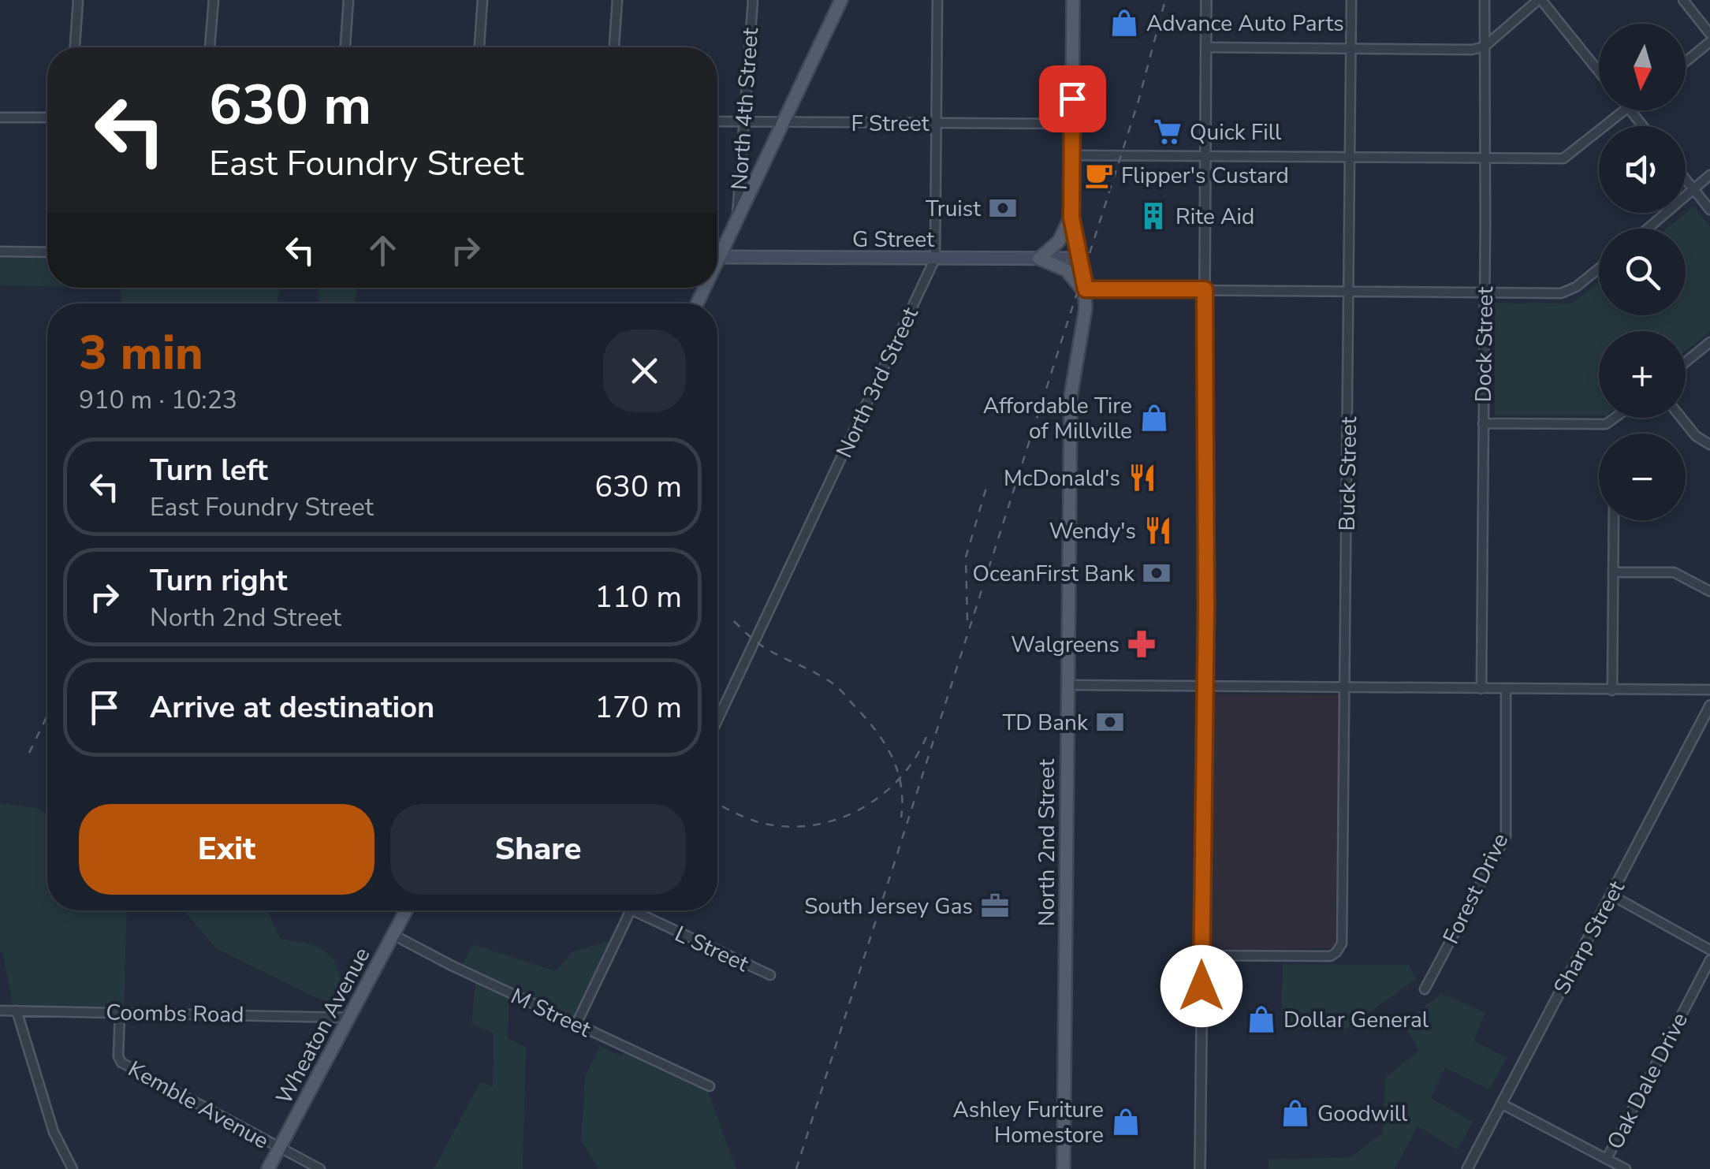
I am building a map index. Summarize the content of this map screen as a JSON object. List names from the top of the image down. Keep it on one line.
{"streets":{"main road":["G Street","North 2nd Street","Wheaton Avenue"],"street":["North 4th Street","F Street","Dock Street","North 3rd Street","Buck Street","Forest Drive","Sharp Street","L Street","M Street","Coombs Road","Oak Dale Drive","Kemble Avenue"]},"crossings":[["North 4th Street","F Street"],["F Street","North 3rd Street"],["F Street","North 2nd Street"],["G Street","North 3rd Street"],["G Street","North 2nd Street"],["M Street","Wheaton Avenue"],["Coombs Road","Wheaton Avenue"],["Coombs Road","Kemble Avenue"],["Wheaton Avenue","Kemble Avenue"]],"places":{"shop":["Advance Auto Parts","Affordable Tire of Millville","Dollar General","Goodwill","Ashley Furiture Homestore"],"supermarket":["Quick Fill"],"cafe":["Flipper's Custard"],"bank":["Truist","OceanFirst Bank","TD Bank"],"building":["Rite Aid"],"restaurant":["McDonald's","Wendy's"],"pharmacy":["Walgreens"],"office":["South Jersey Gas"]},"north":"bottom","page":{"map_buttons":["+","−"],"turn":["630 m","East Foundry Street"],"heading":["3 min","910 m · 10:23"],"list":[{"name":"Turn left","note":"East Foundry Street","value":"630 m"},{"name":"Turn right","note":"North 2nd Street","value":"110 m"},{"name":"Arrive at destination","value":"170 m"}],"buttons":["Exit","Share"]}}
